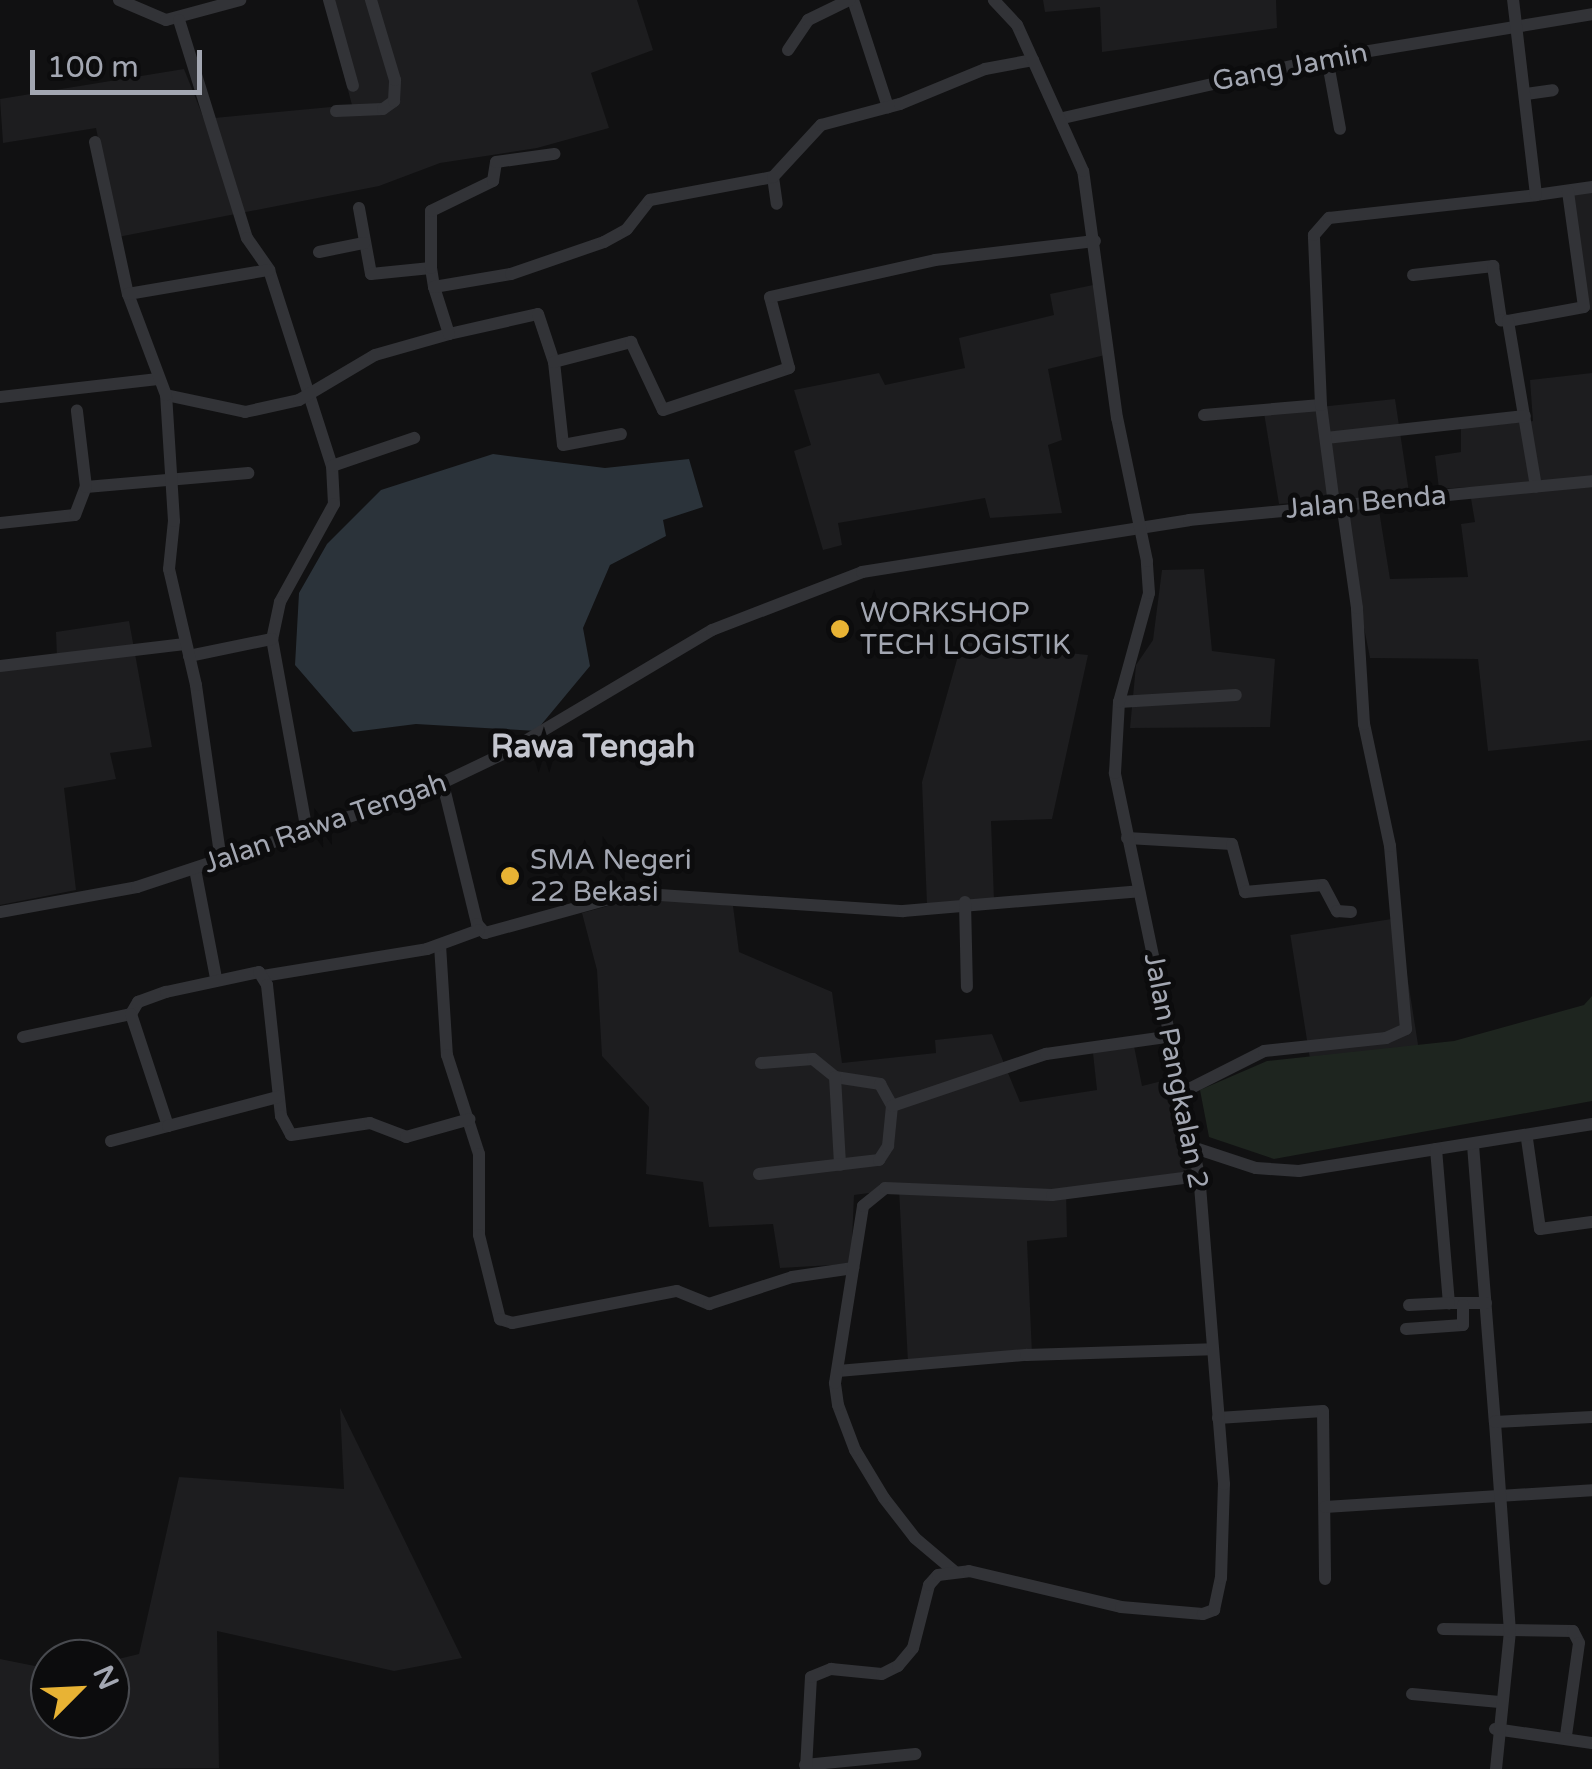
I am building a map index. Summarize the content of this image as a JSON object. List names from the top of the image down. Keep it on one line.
{"streets":{"street":["Gang Jamin","Jalan Benda","Jalan Rawa Tengah","Jalan Pangkalan 2"]},"crossings":[["Gang Jamin","Jalan Pangkalan 2"],["Jalan Benda","Jalan Rawa Tengah"],["Jalan Benda","Jalan Pangkalan 2"],["Jalan Rawa Tengah","Jalan Pangkalan 2"]],"districts":["Rawa Tengah"],"places":["WORKSHOP TECH LOGISTIK","SMA Negeri 22 Bekasi"],"scale_bar":"100 m","north":"top right"}
